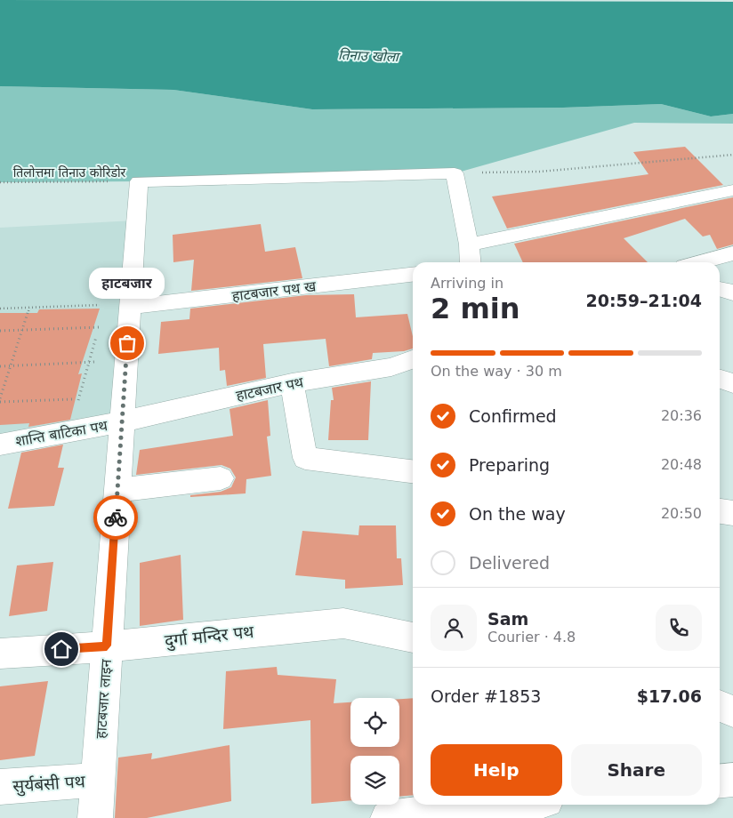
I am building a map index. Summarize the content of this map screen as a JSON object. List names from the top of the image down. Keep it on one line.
{"streets":{"street":["हाटबजार पथ ख","हाटबजार पथ","शान्ति बाटिका पथ","दुर्गा मन्दिर पथ","हाटबजार लाइन","सुर्यबंसी पथ"],"path":["तिलोत्तमा तिनाउ कोरिडोर"]},"crossings":[["तिलोत्तमा तिनाउ कोरिडोर","हाटबजार लाइन"],["हाटबजार पथ ख","हाटबजार लाइन"],["हाटबजार पथ","शान्ति बाटिका पथ"],["हाटबजार पथ","हाटबजार लाइन"],["शान्ति बाटिका पथ","हाटबजार लाइन"],["दुर्गा मन्दिर पथ","हाटबजार लाइन"],["हाटबजार लाइन","सुर्यबंसी पथ"]],"water":["तिनाउ खोला"],"places":["हाटबजार"],"page":{"heading":["2 min","Arriving in","20:59–21:04"],"panel":["Sam","Courier · 4.8","Order #1853","$17.06"],"bubble":"हाटबजार","bar":"On the way · 30 m","list":[["Confirmed","20:36"],["Preparing","20:48"],["On the way","20:50"],"Delivered"],"buttons":["Help","Share"]}}
